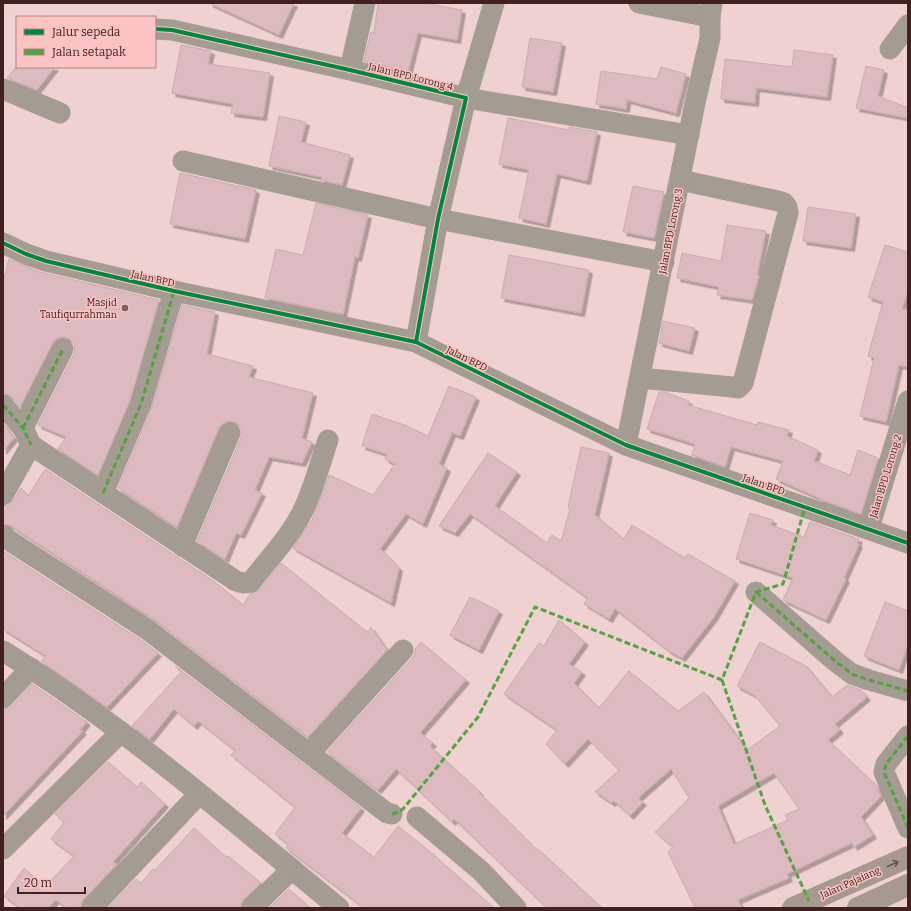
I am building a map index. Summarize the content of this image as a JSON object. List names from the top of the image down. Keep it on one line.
{"streets":{"main road":["Jalan Pajaiang"],"street":["Jalan BPD Lorong 4","Jalan BPD Lorong 3","Jalan BPD","Jalan BPD Lorong 2"]},"crossings":[["Jalan BPD Lorong 4","Jalan BPD Lorong 3"],["Jalan BPD Lorong 3","Jalan BPD"],["Jalan BPD","Jalan BPD Lorong 2"]],"places":["Masjid Taufiqurrahman"],"legend":["Jalur sepeda","Jalan setapak"],"scale_bar":"20 m"}
